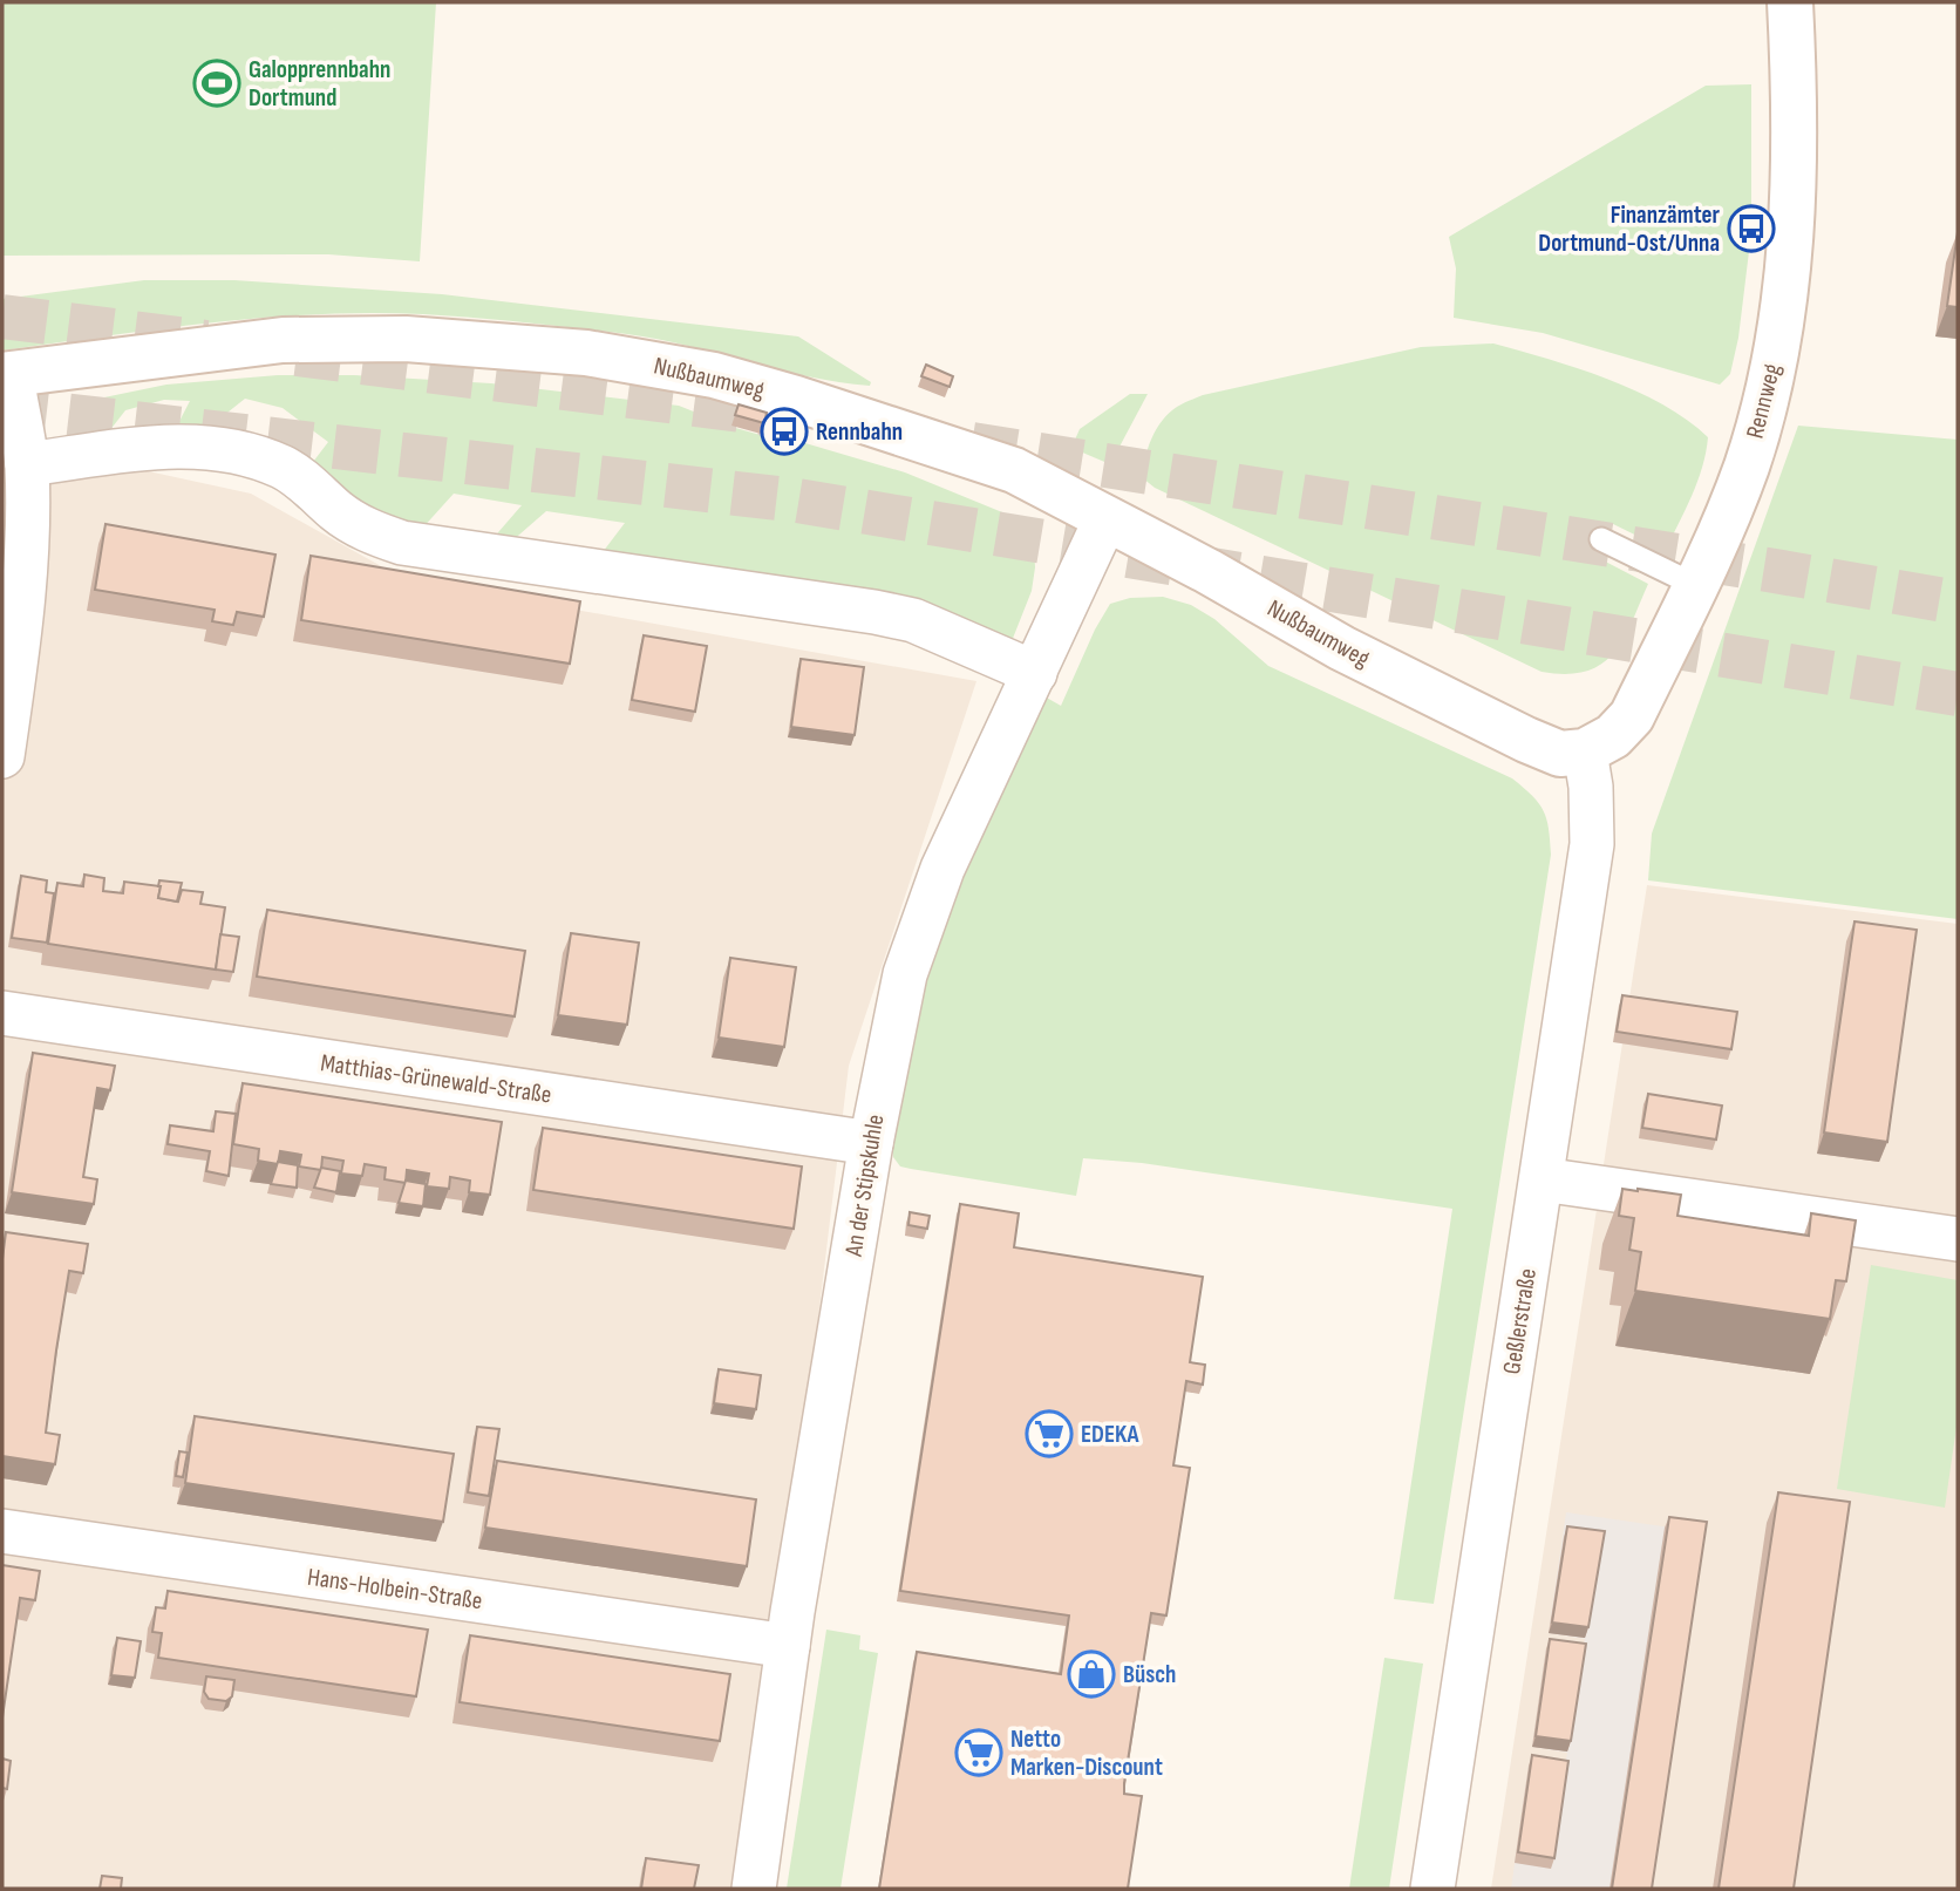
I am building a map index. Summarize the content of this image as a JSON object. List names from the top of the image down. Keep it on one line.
{"streets":{"street":["Nußbaumweg","Rennweg","Matthias-Grünewald-Straße","An der Stipskuhle","Geßlerstraße","Hans-Holbein-Straße"]},"crossings":[["Nußbaumweg","Rennweg"],["Nußbaumweg","An der Stipskuhle"],["Nußbaumweg","Geßlerstraße"],["Rennweg","Geßlerstraße"],["Matthias-Grünewald-Straße","An der Stipskuhle"],["An der Stipskuhle","Hans-Holbein-Straße"]],"places":{"sports":["Galopprennbahn Dortmund"],"bus stop":["Finanzämter Dortmund-Ost/Unna","Rennbahn"],"supermarket":["EDEKA","Netto Marken-Discount"],"shop":["Büsch"]}}
